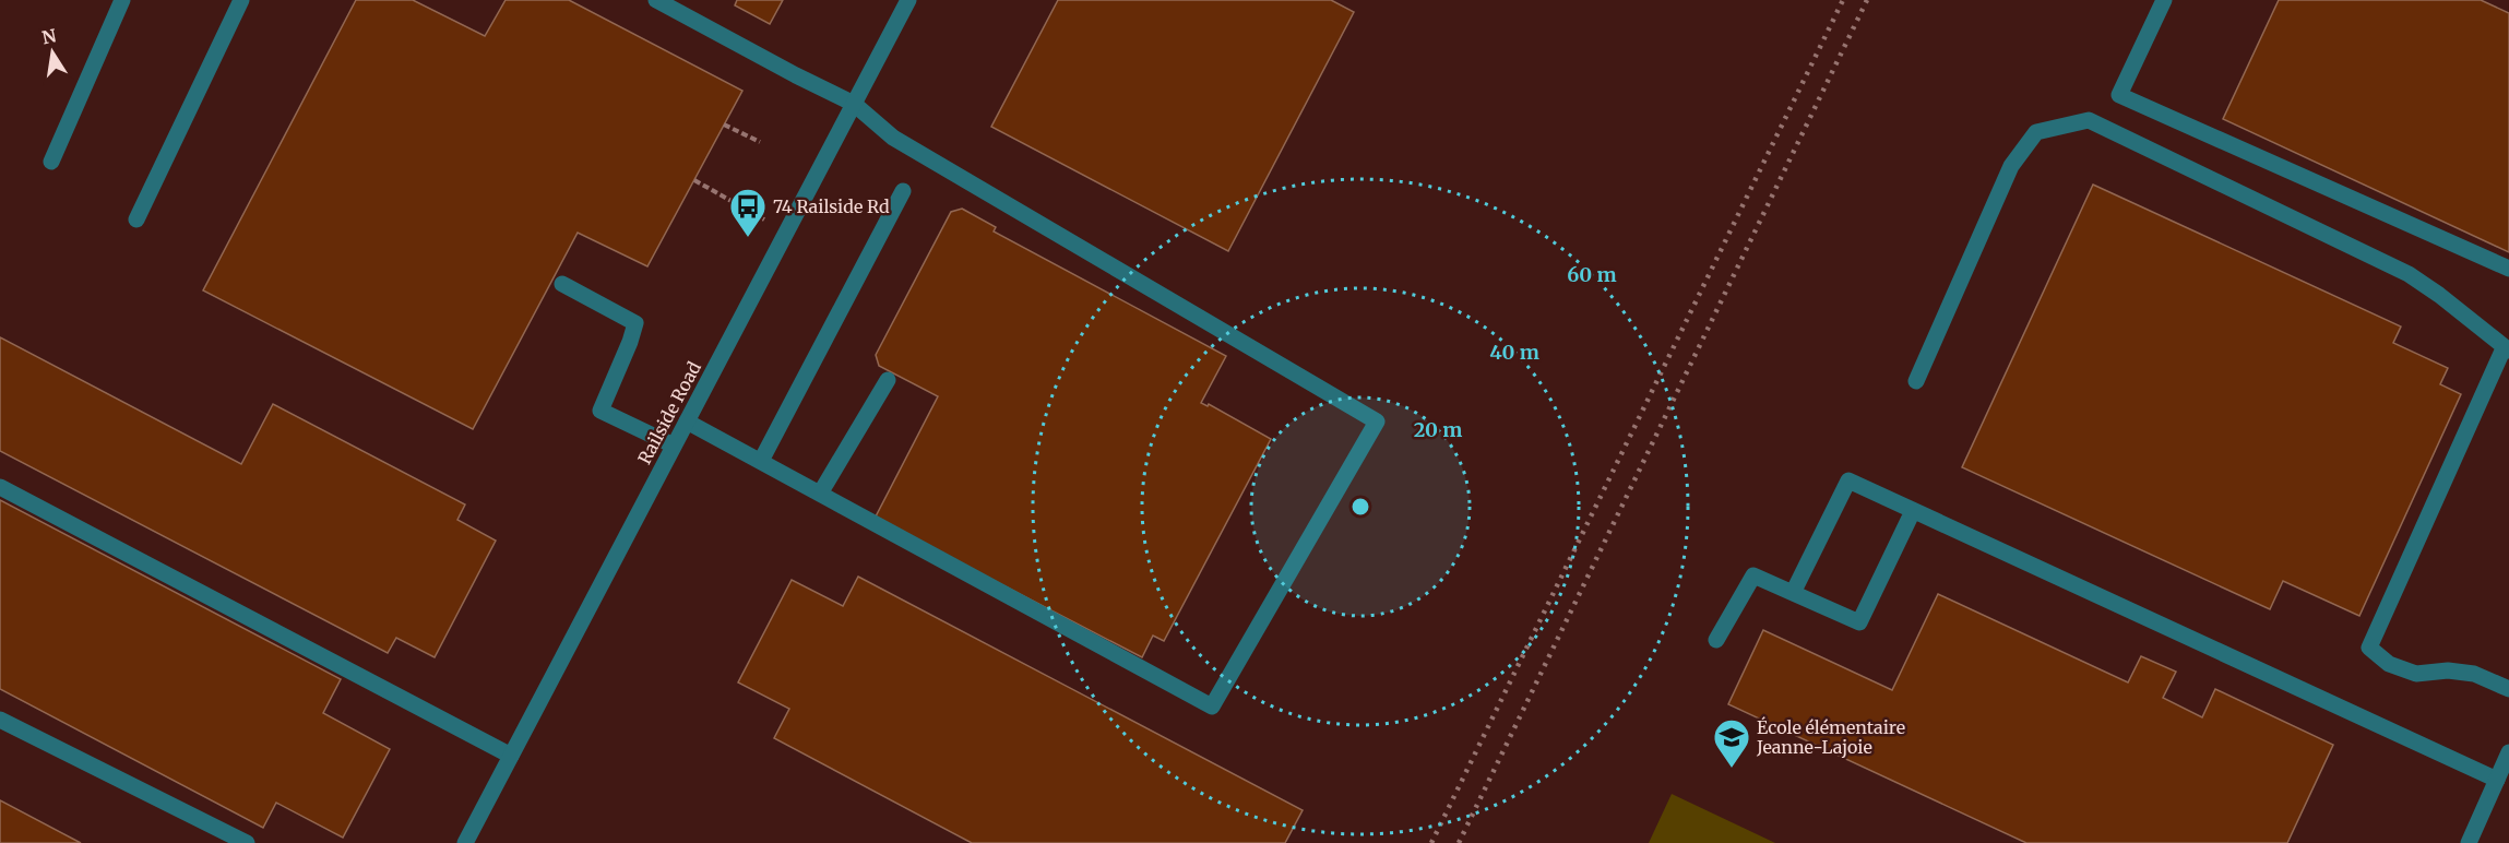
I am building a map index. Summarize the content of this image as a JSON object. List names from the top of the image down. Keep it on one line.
{"streets":{"street":["Railside Road"]},"places":{"bus stop":["74 Railside Rd"],"school or university":["École élémentaire Jeanne-Lajoie"]},"north":"top","rings":["60 m","40 m","20 m"]}
